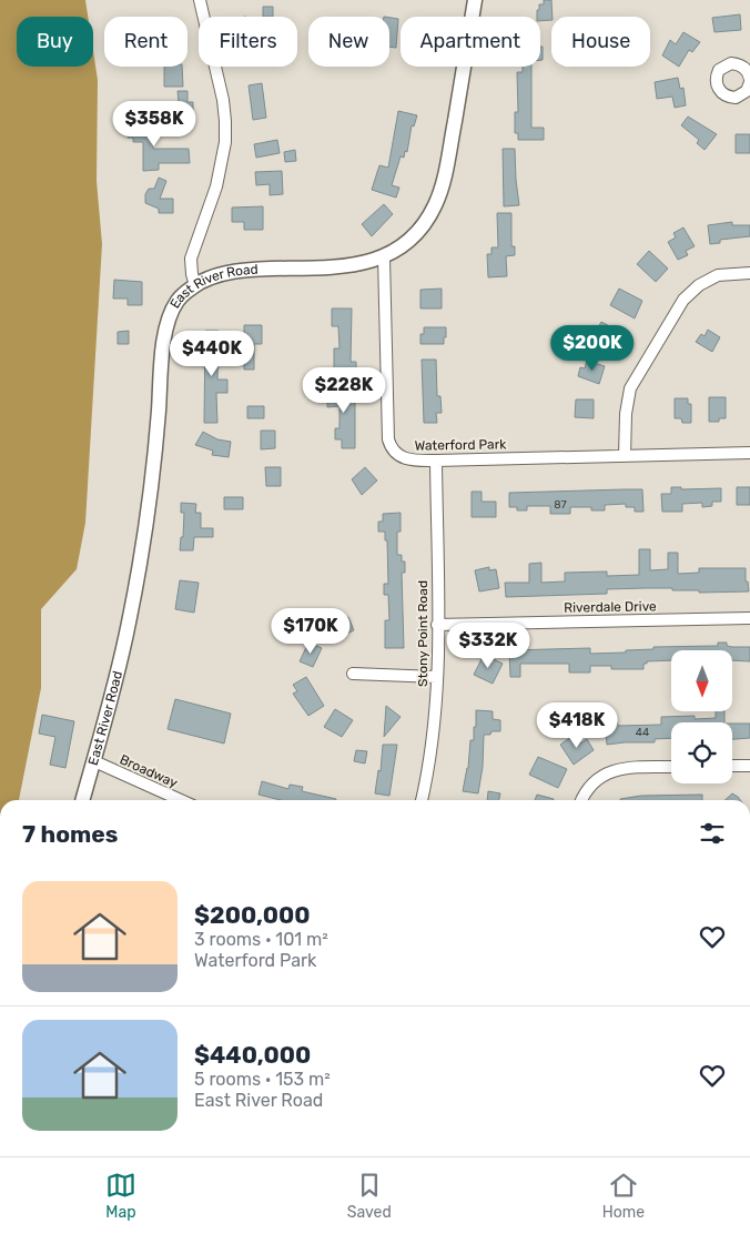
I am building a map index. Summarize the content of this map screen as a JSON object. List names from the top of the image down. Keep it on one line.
{"streets":{"main road":["East River Road"],"street":["Waterford Park","Riverdale Drive","Stony Point Road","Broadway"]},"crossings":[["East River Road","Waterford Park"],["East River Road","Broadway"],["Waterford Park","Stony Point Road"],["Riverdale Drive","Stony Point Road"]],"house_numbers":["87","44"],"north":"bottom","page":{"chip":["Buy","Rent","Filters","New","Apartment","House"],"price":["$358K","$200K","$440K","$228K","$170K","$332K","$418K"],"heading":"7 homes","list":[{"name":"$200,000","note":"3 rooms · 101 m² · Waterford Park"},{"name":"$440,000","note":"5 rooms · 153 m² · East River Road"}],"tabs":["Map","Saved","Home"]}}
